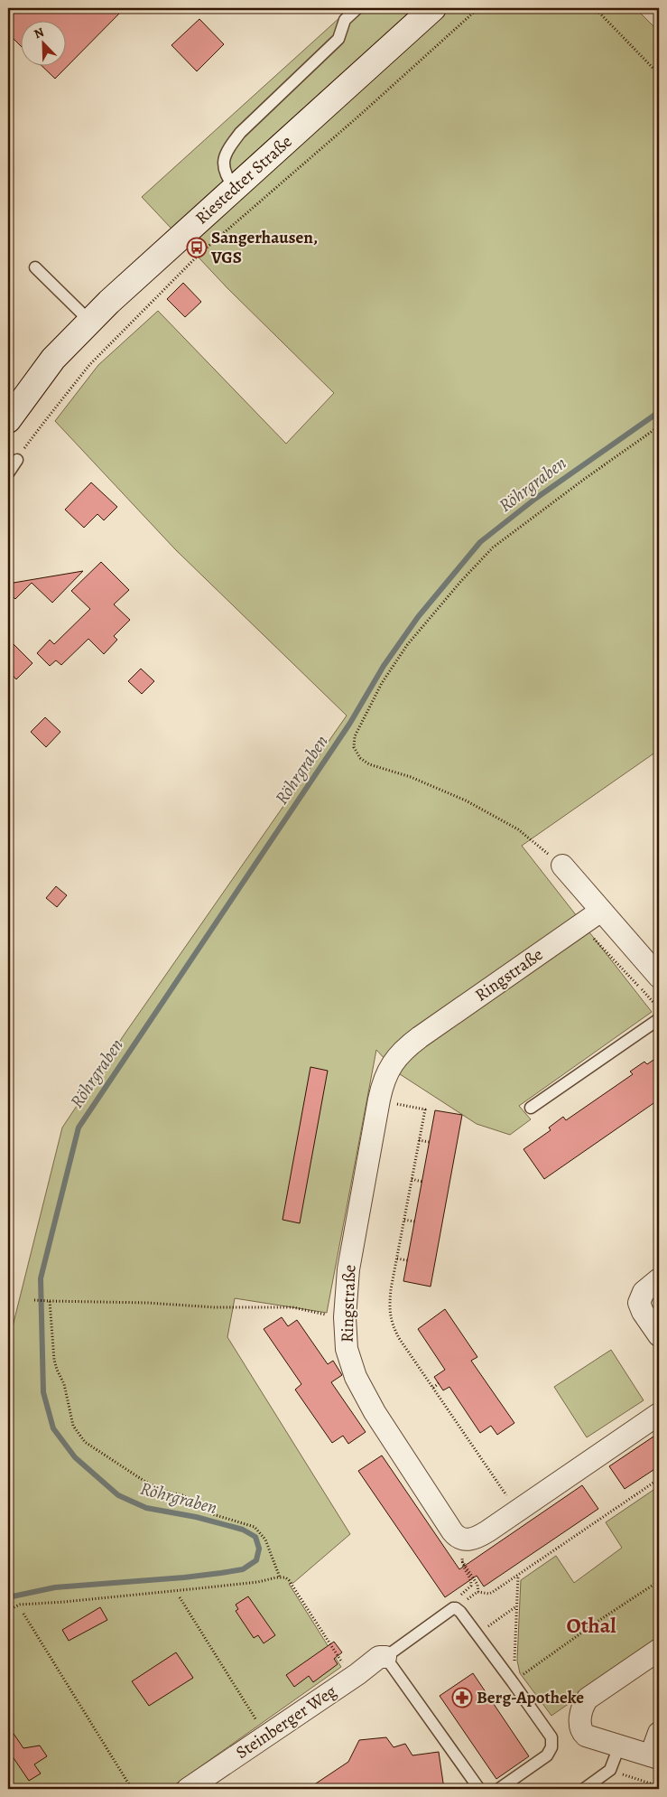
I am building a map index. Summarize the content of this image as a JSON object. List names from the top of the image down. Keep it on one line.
{"streets":{"main road":["Riestedter Straße"],"street":["Ringstraße","Steinberger Weg"]},"districts":["Othal"],"water":["Röhrgraben"],"places":{"bus stop":["Sangerhausen, VGS"],"pharmacy":["Berg-Apotheke"]},"north":"top left"}
